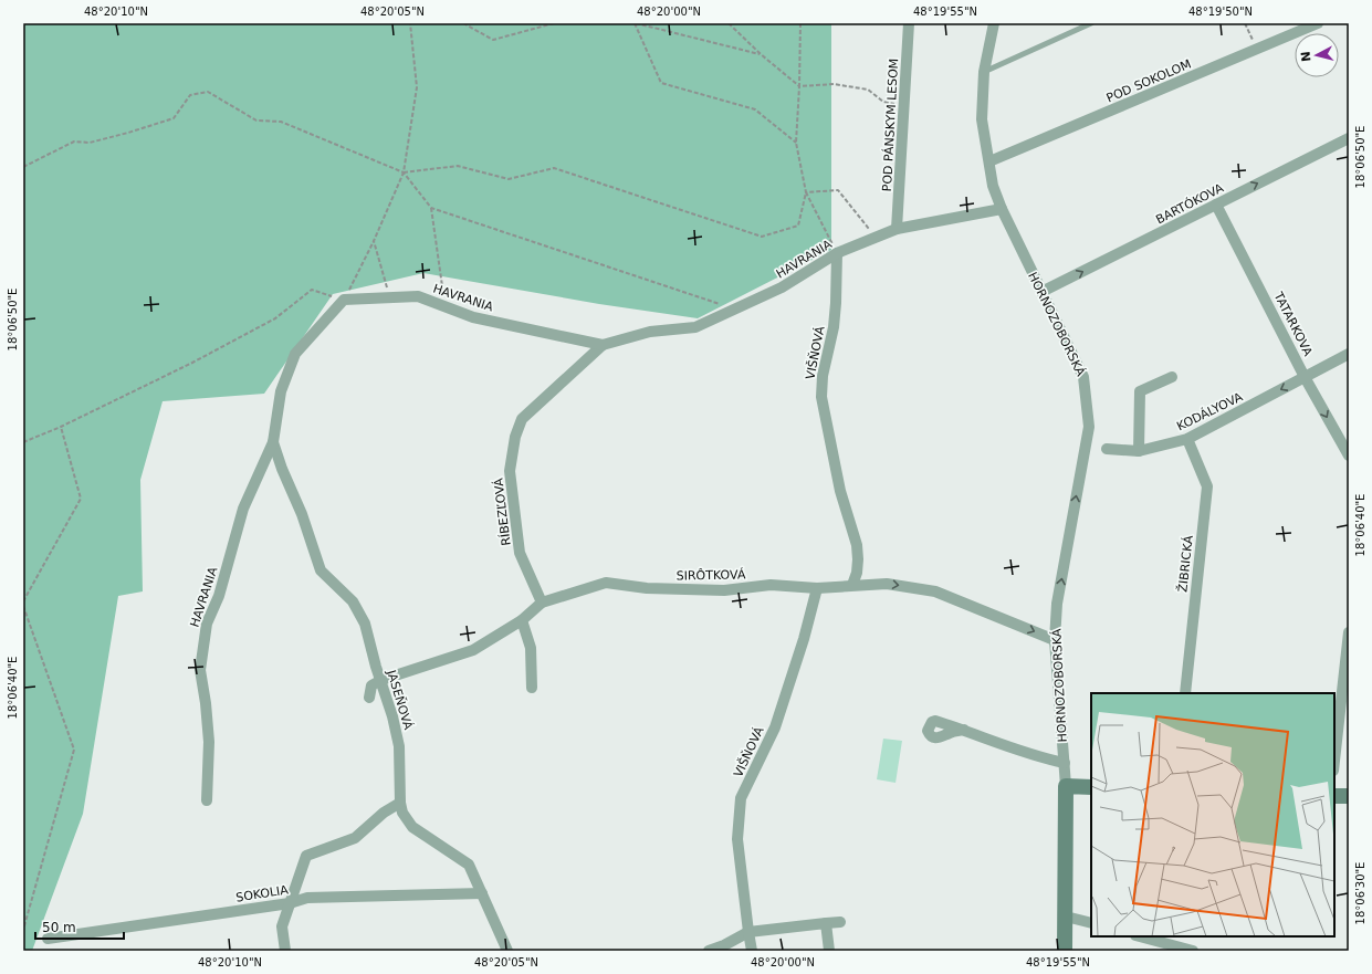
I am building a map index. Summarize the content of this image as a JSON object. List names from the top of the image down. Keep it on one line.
{"streets":{"street":["POD SOKOLOM","POD PÁNSKYM LESOM","BARTÓKOVA","HAVRANIA","HORNOZOBORSKÁ","TATARKOVA","VIŠŇOVÁ","KODÁLYOVA","RÍBEZĽOVÁ","ŽIBRICKÁ","SIRÔTKOVÁ","JASEŇOVÁ","SOKOLIA"]},"crossings":[["POD SOKOLOM","HORNOZOBORSKÁ"],["POD PÁNSKYM LESOM","HAVRANIA"],["BARTÓKOVA","HORNOZOBORSKÁ"],["BARTÓKOVA","TATARKOVA"],["HAVRANIA","HORNOZOBORSKÁ"],["HAVRANIA","VIŠŇOVÁ"],["HAVRANIA","RÍBEZĽOVÁ"],["HAVRANIA","JASEŇOVÁ"],["HORNOZOBORSKÁ","SIRÔTKOVÁ"],["TATARKOVA","KODÁLYOVA"],["VIŠŇOVÁ","SIRÔTKOVÁ"],["KODÁLYOVA","ŽIBRICKÁ"],["RÍBEZĽOVÁ","SIRÔTKOVÁ"],["SIRÔTKOVÁ","JASEŇOVÁ"],["JASEŇOVÁ","SOKOLIA"]],"one_way":["BARTÓKOVA","KODÁLYOVA"],"scale_bar":"50 m","north":"left","coordinates":["48°20'10\"N","48°20'05\"N","48°20'00\"N","48°19'55\"N","48°19'50\"N","18°06'50\"E","18°06'40\"E","18°06'30\"E"]}
